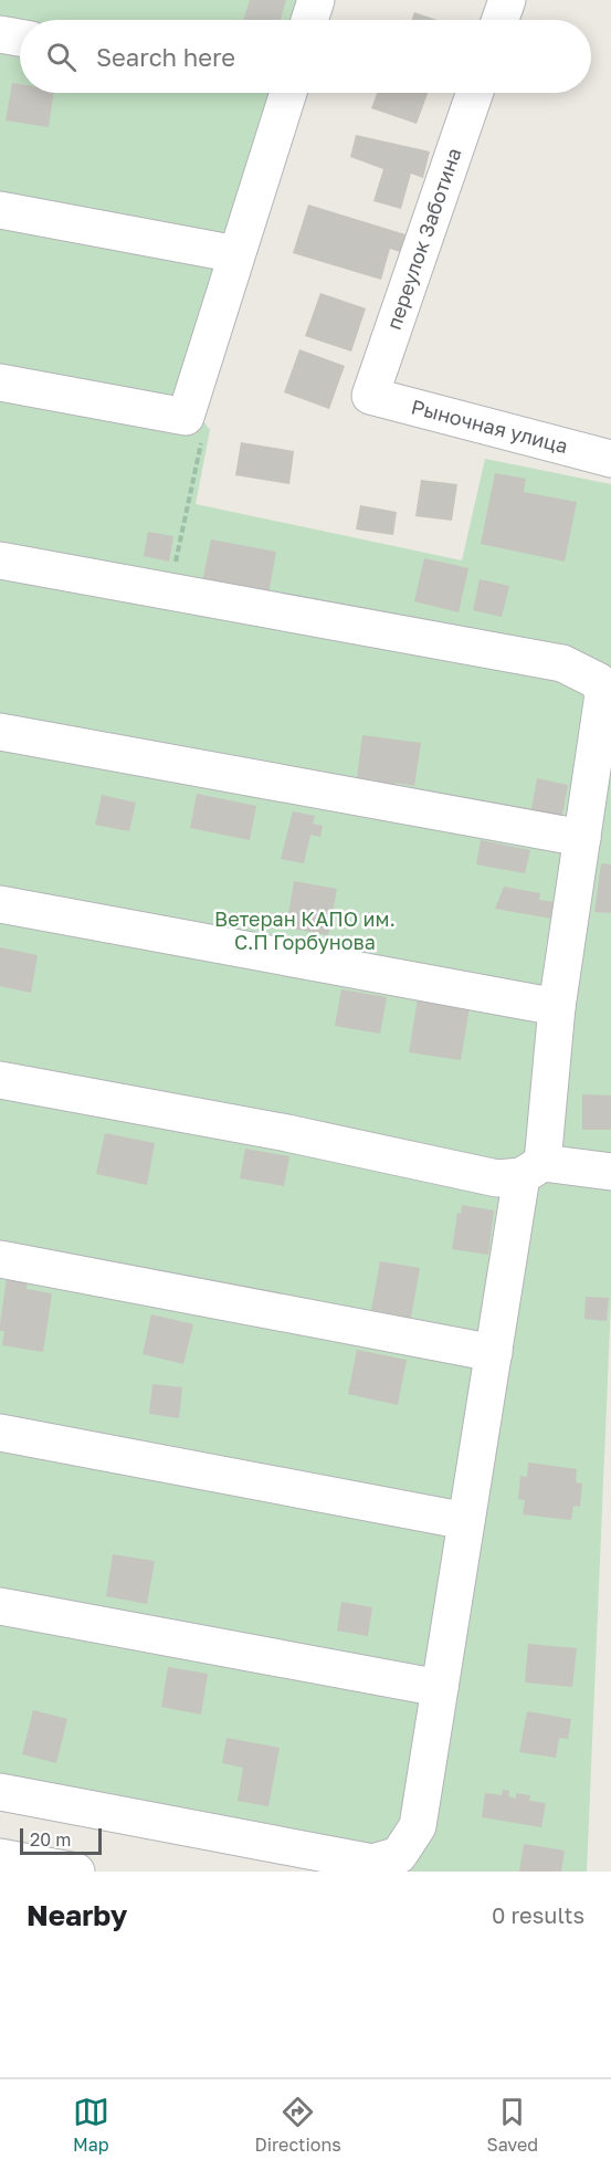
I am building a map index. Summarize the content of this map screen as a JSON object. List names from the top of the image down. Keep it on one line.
{"streets":{"street":["переулок Заботина","Рыночная улица"]},"crossings":[["переулок Заботина","Рыночная улица"]],"parks":["Ветеран КАПО им. С.П Горбунова"],"scale_bar":"20 m","page":{"search":"Search here","scale":"20 m","heading":["Nearby","0 results"],"nav":["Map","Directions","Saved"]}}
